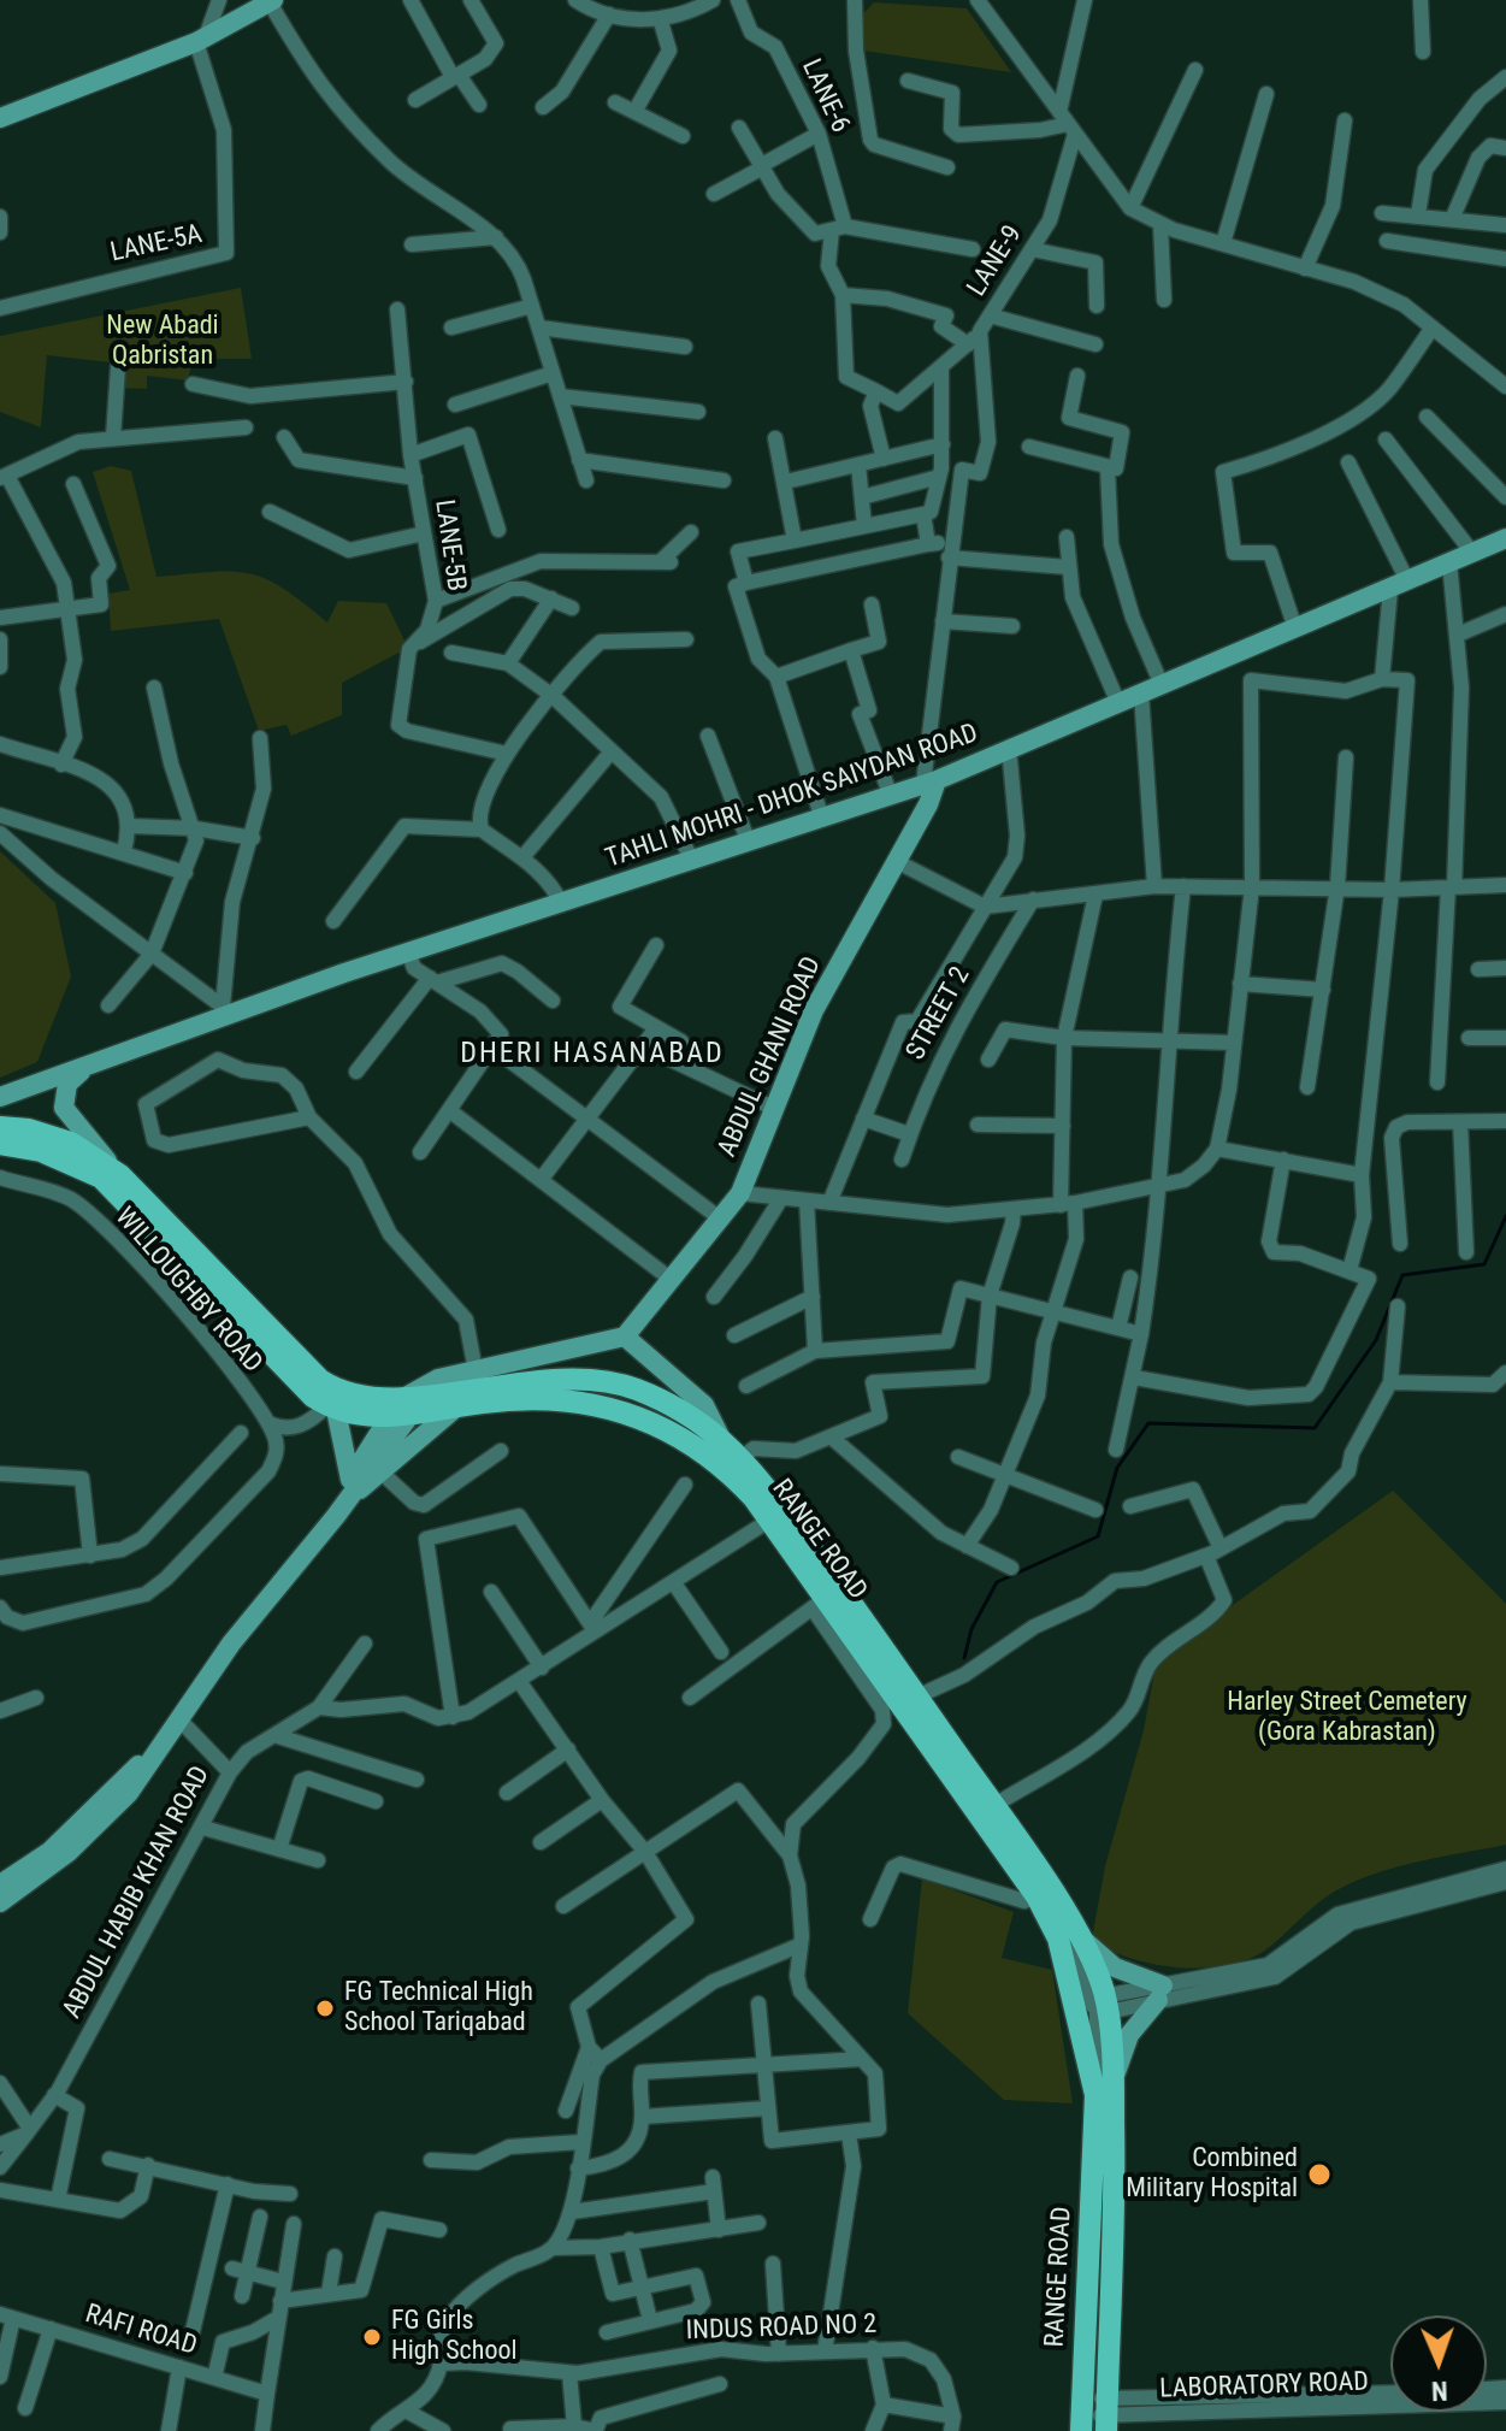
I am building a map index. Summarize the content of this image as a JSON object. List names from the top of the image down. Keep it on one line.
{"streets":{"main road":["RANGE ROAD"],"street":["LANE-6","LANE-5A","LANE-9","LANE-5B","TAHLI MOHRI - DHOK SAIYDAN ROAD","STREET 2","ABDUL GHANI ROAD","WILLOUGHBY ROAD","ABDUL HABIB KHAN ROAD","INDUS ROAD NO 2","RAFI ROAD","LABORATORY ROAD"]},"crossings":[["TAHLI MOHRI - DHOK SAIYDAN ROAD","ABDUL GHANI ROAD"],["RANGE ROAD","LABORATORY ROAD"]],"districts":["DHERI HASANABAD"],"parks":["New Abadi Qabristan","Harley Street Cemetery (Gora Kabrastan)"],"places":["FG Technical High School Tariqabad","Combined Military Hospital","FG Girls High School"],"north":"bottom"}
